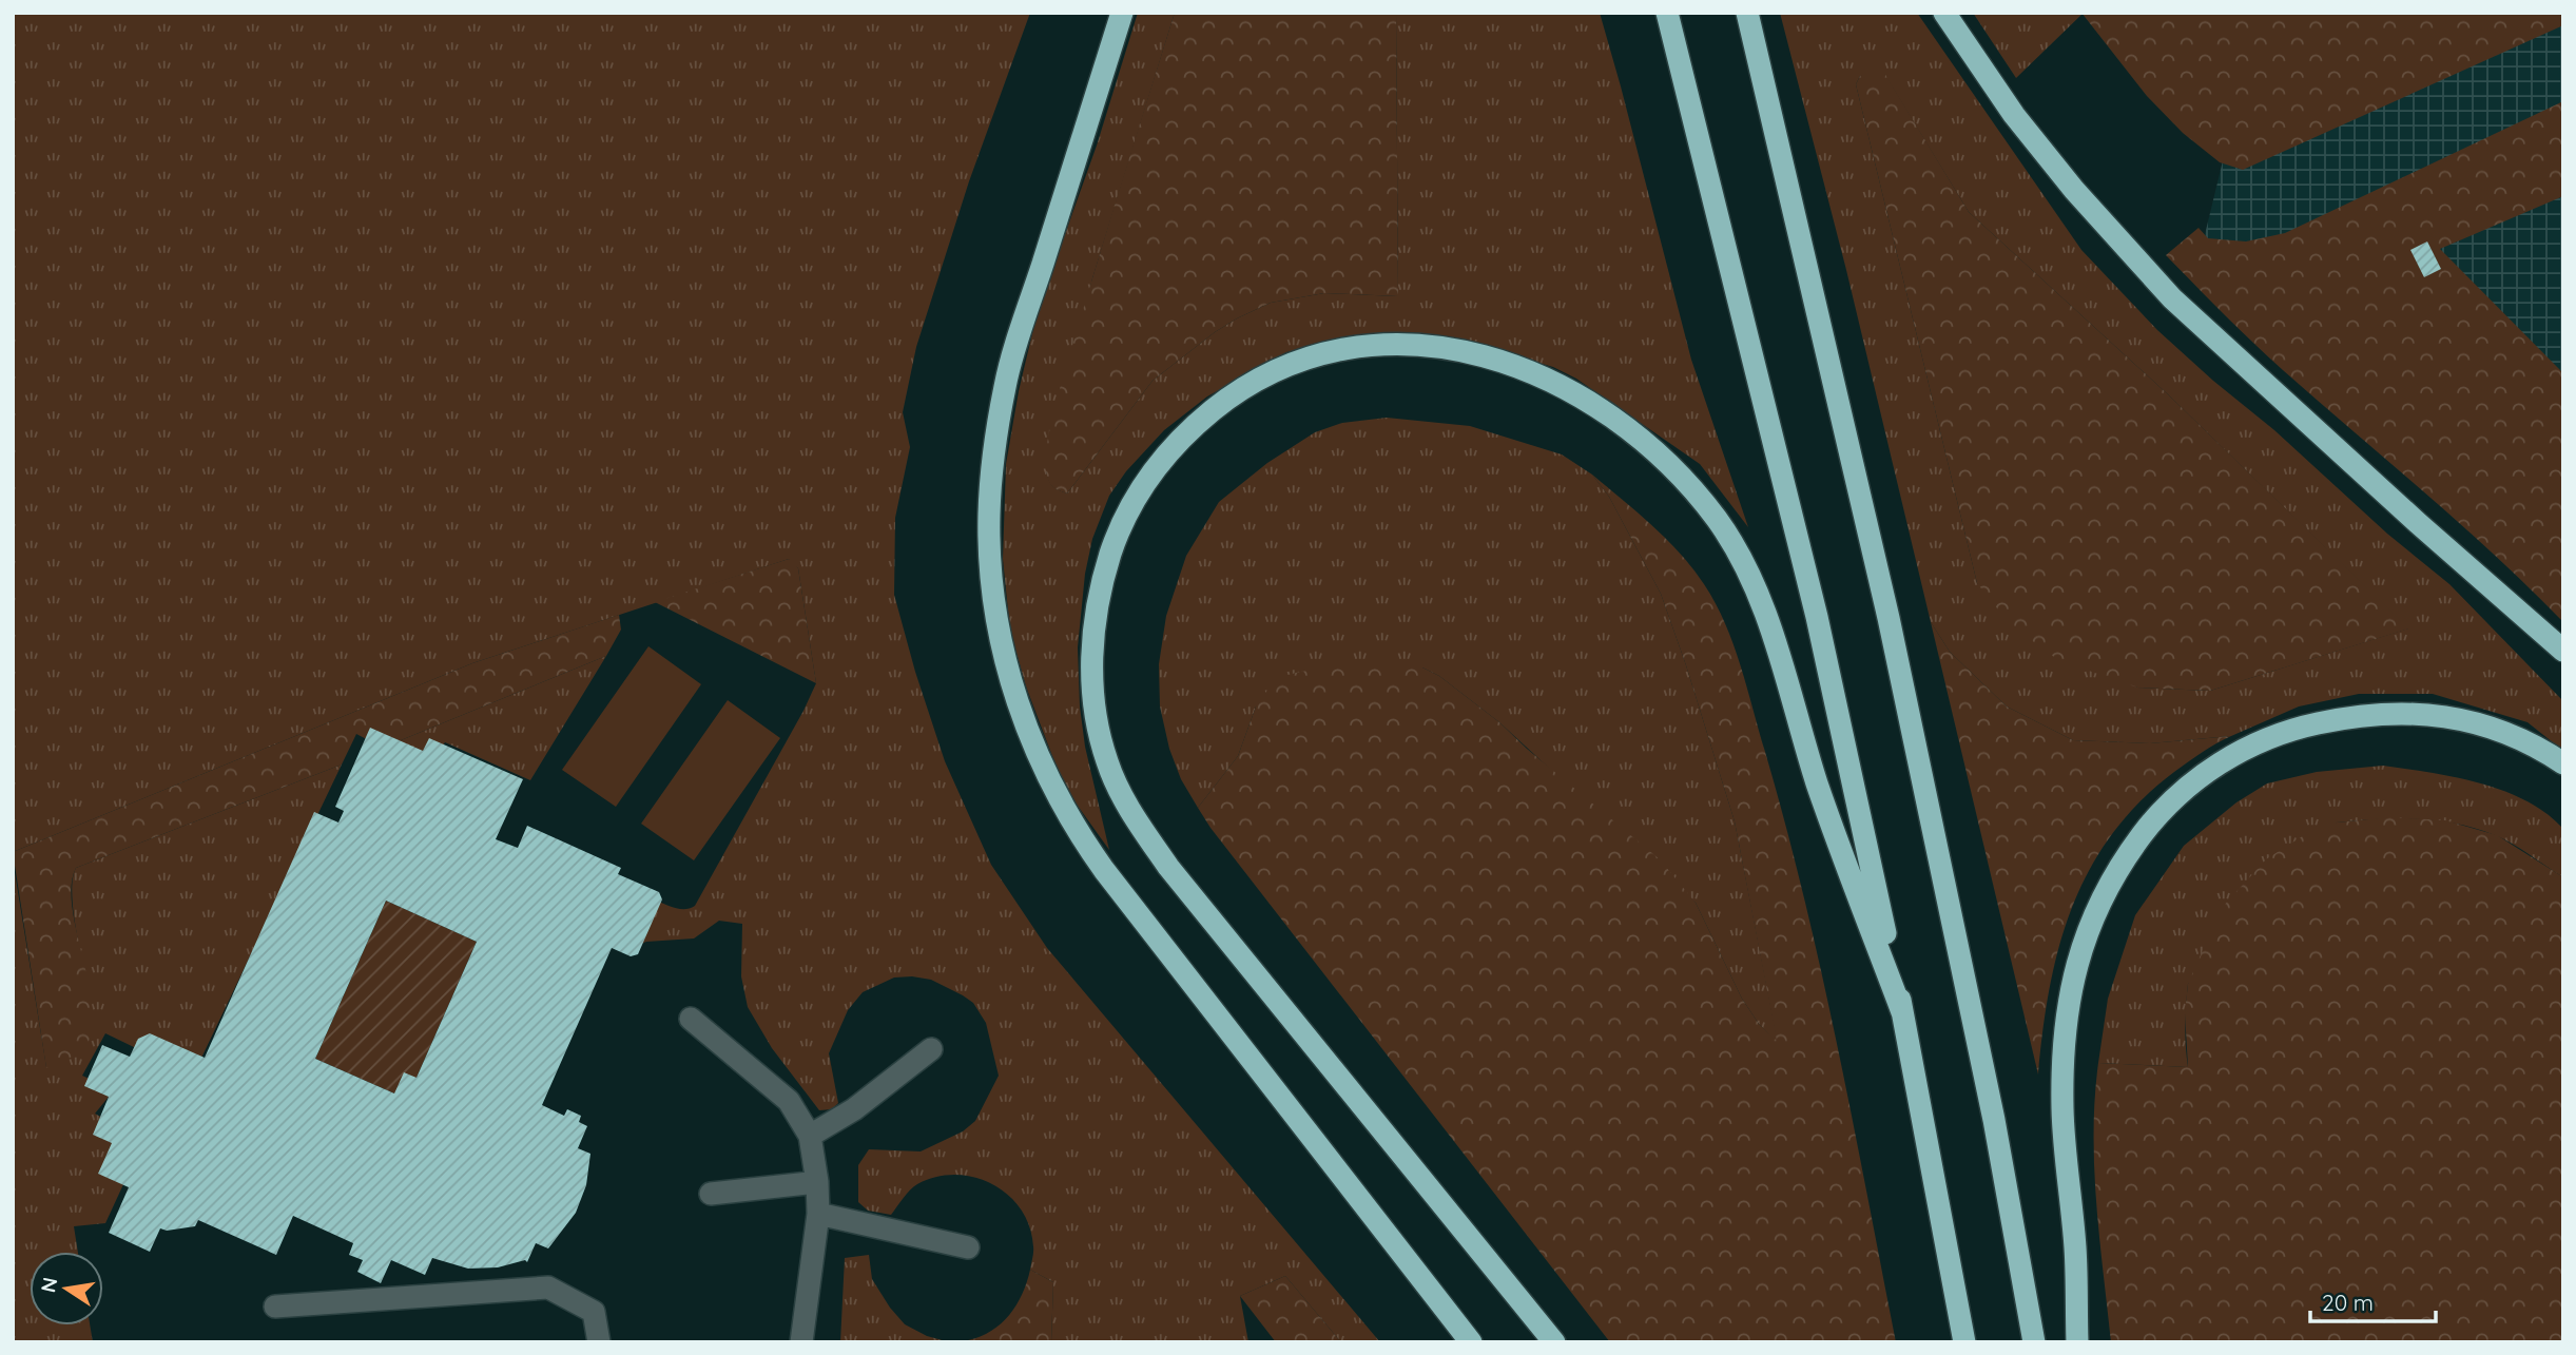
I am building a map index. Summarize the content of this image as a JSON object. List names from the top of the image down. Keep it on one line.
{"scale_bar":"20 m","north":"left"}
